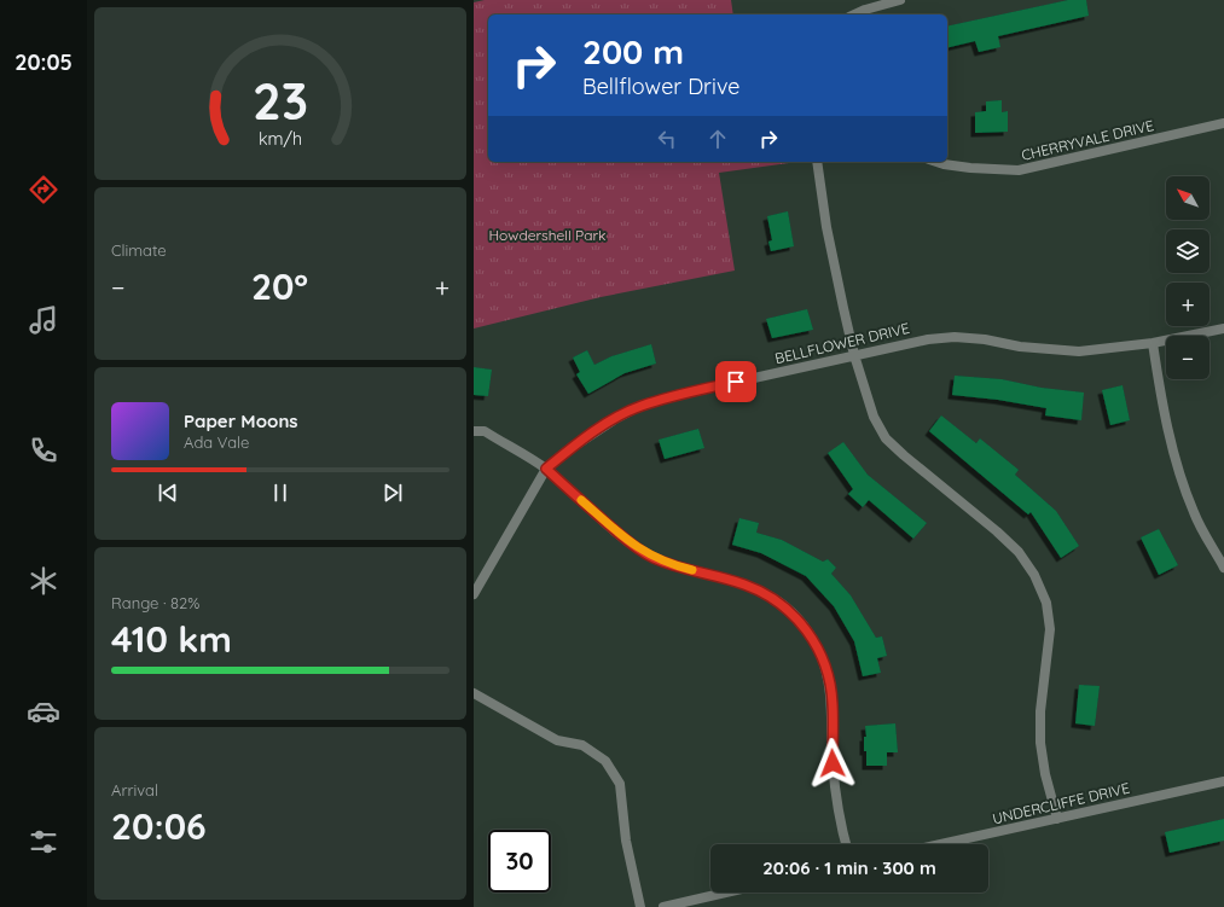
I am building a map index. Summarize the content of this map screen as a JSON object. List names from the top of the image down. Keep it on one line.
{"streets":{"street":["CHERRYVALE DRIVE","BELLFLOWER DRIVE","UNDERCLIFFE DRIVE"]},"parks":["Howdershell Park"],"north":"top left","page":{"tabs":"20:05","turn":["200 m","Bellflower Drive"],"map_buttons":["+","−"],"tile":["Climate",["Range · 82%","410 km"],["Arrival","20:06"]],"heat":["−","20°","+"],"song":["Paper Moons","Ada Vale"],"limit":"30","trip":"20:06 · 1 min · 300 m","gauge":["23","km/h"]}}
